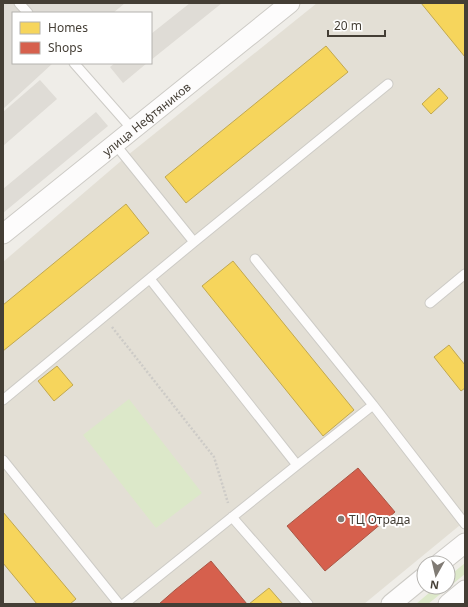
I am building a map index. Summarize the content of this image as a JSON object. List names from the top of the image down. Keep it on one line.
{"streets":{"street":["улица Нефтяников"]},"places":["ТЦ Отрада"],"legend":["Homes","Shops"],"scale_bar":"20 m","north":"bottom"}
